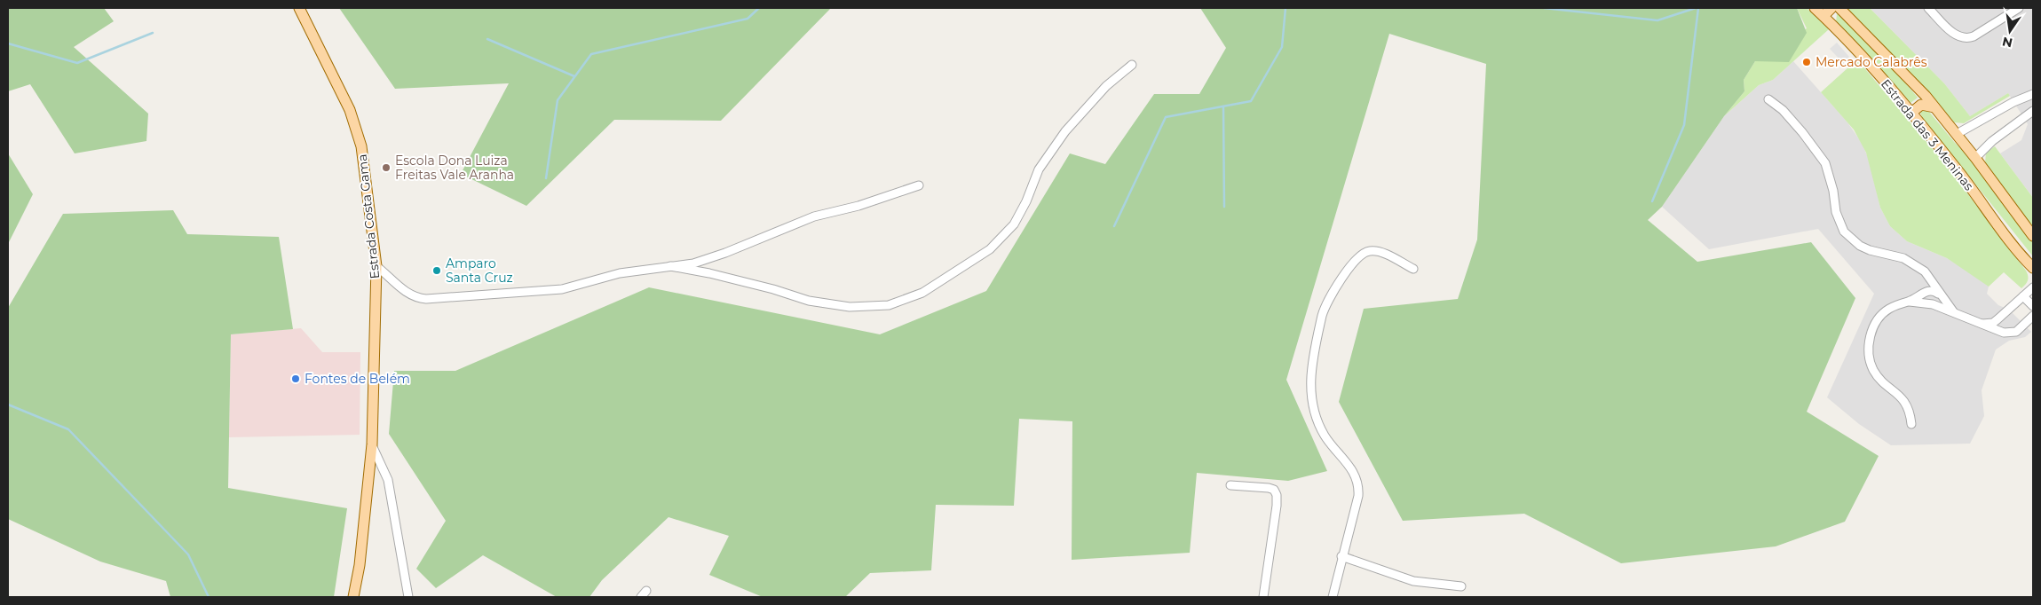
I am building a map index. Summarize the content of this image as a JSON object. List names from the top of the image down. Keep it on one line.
{"streets":{"main road":["Estrada das 3 Meninas","Estrada Costa Gama"]},"places":["Mercado Calabrês","Escola Dona Luiza Freitas Vale Aranha","Amparo Santa Cruz","Fontes de Belém"],"north":"bottom"}
